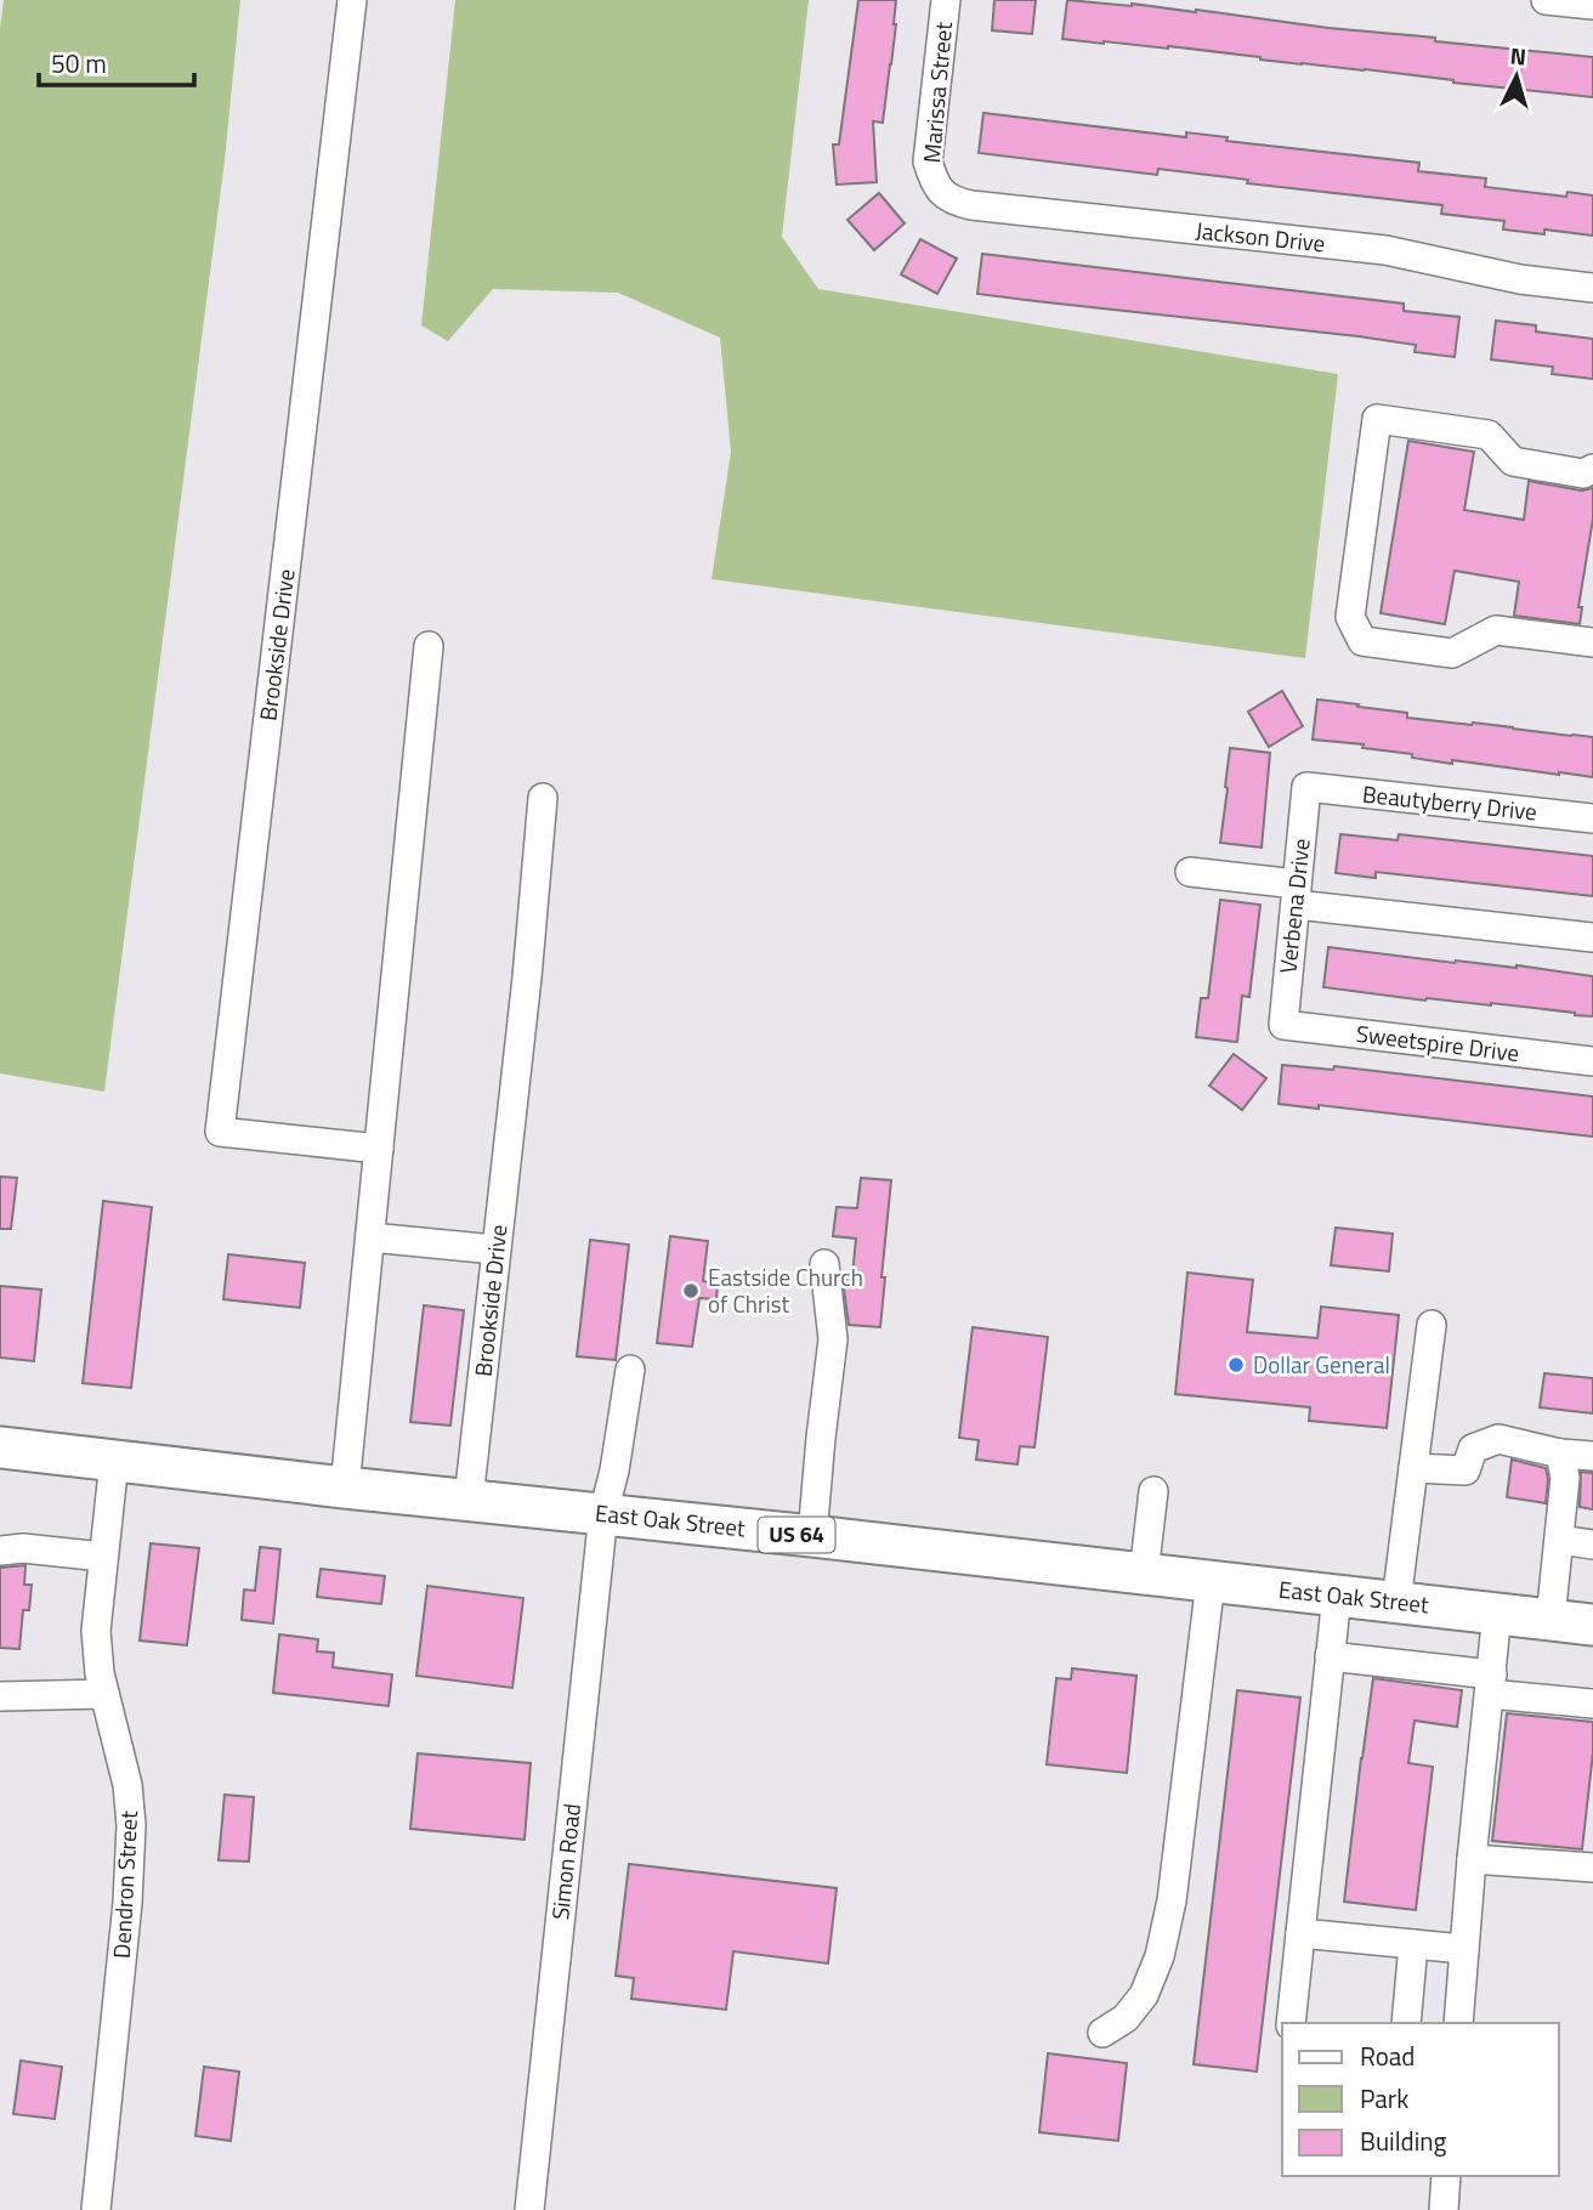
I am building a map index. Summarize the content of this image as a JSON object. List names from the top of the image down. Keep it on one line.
{"streets":{"highway":["East Oak Street","US 64"],"street":["Marissa Street","Jackson Drive","Brookside Drive","Beautyberry Drive","Verbena Drive","Sweetspire Drive","Simon Road","Dendron Street"]},"crossings":[["Marissa Street","Jackson Drive"],["Brookside Drive","East Oak Street"],["Beautyberry Drive","Verbena Drive"],["Verbena Drive","Sweetspire Drive"],["East Oak Street","Simon Road"],["East Oak Street","Dendron Street"]],"places":["Eastside Church of Christ","Dollar General"],"legend":["Road","Park","Building"],"scale_bar":"50 m","north":"top"}
